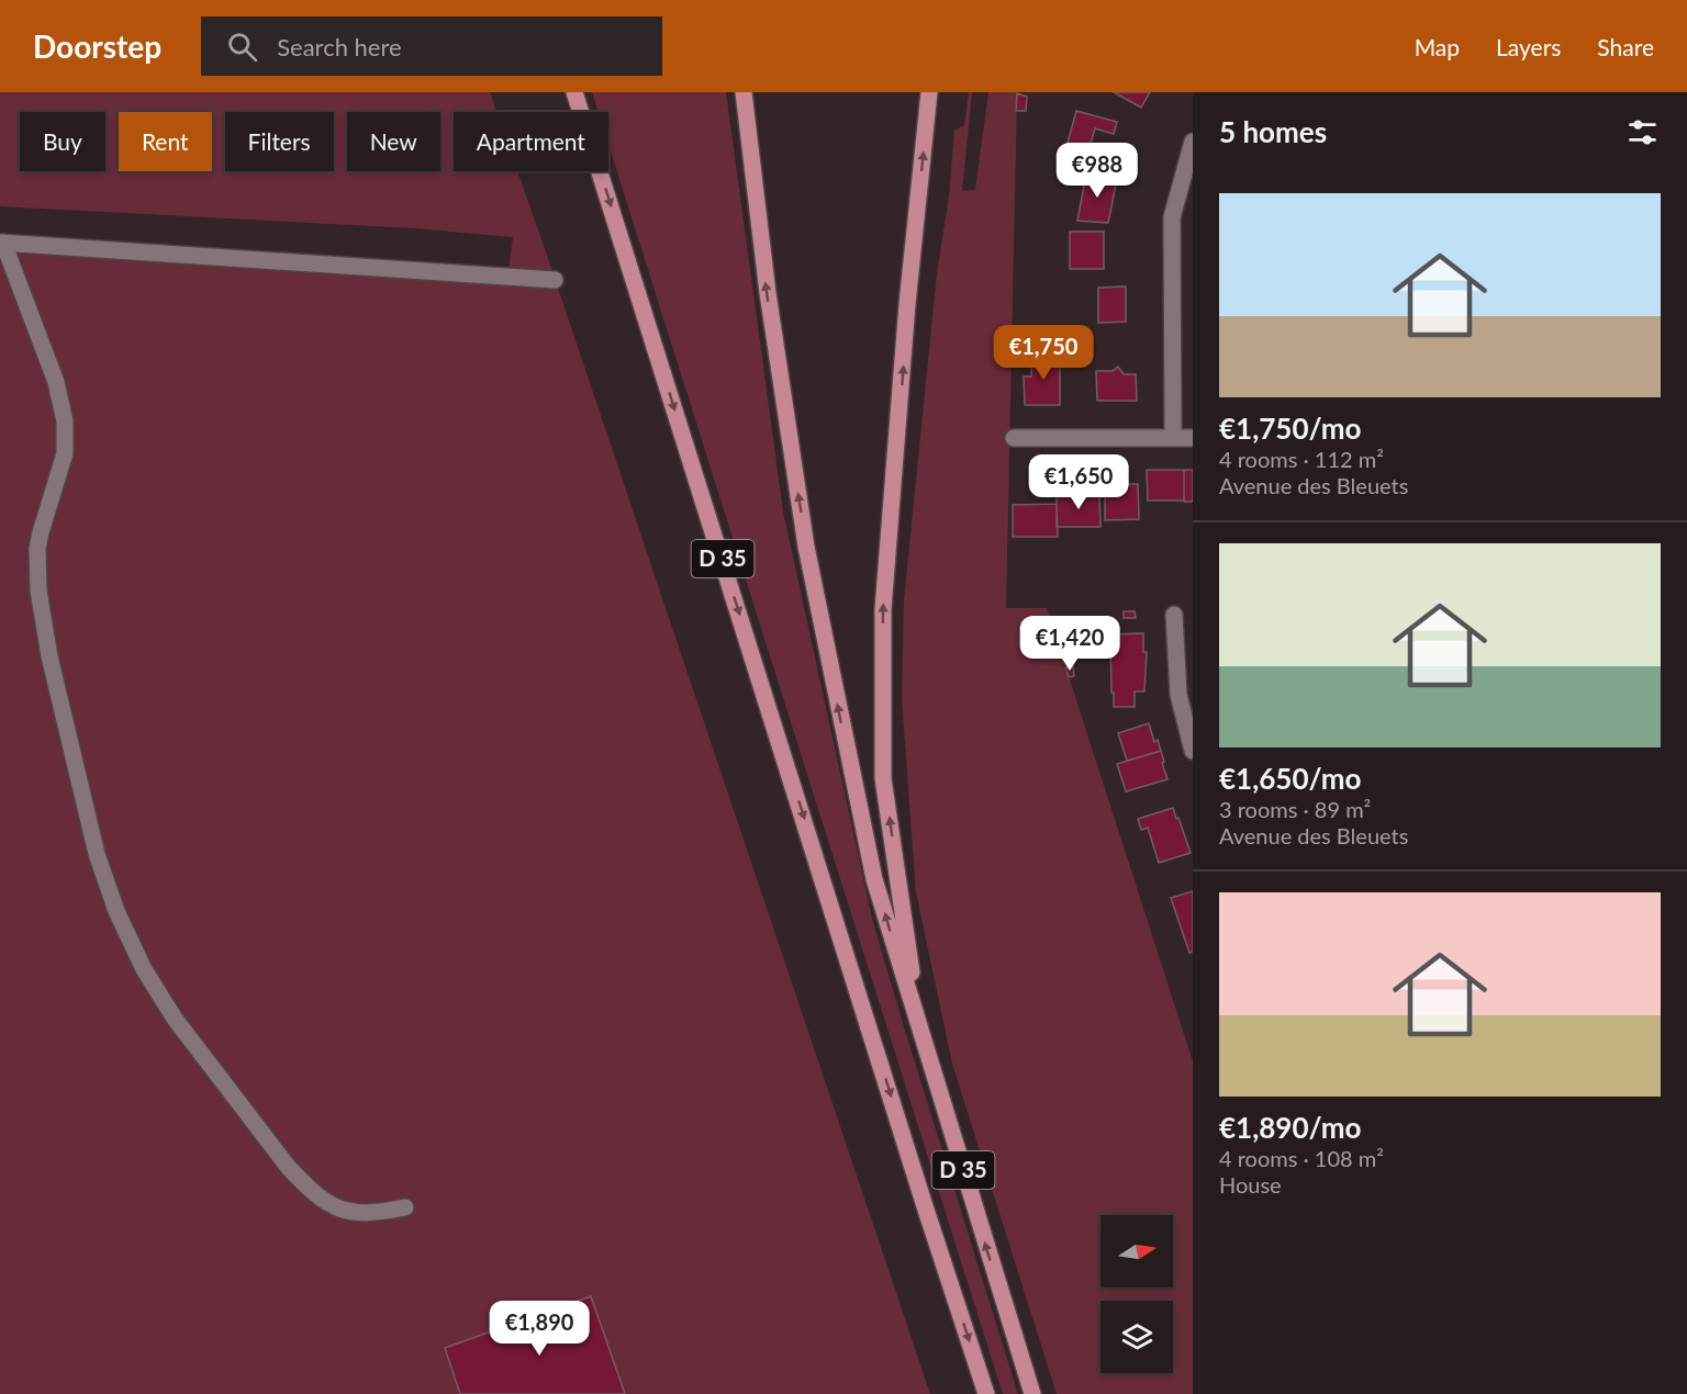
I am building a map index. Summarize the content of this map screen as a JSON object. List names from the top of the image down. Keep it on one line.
{"streets":{"main road":["D 35"]},"north":"right","page":{"header":"Doorstep","search":"Search here","nav":["Map","Layers","Share"],"heading":"5 homes","chip":["Buy","Rent","Filters","New","Apartment"],"price":["€988","€1,750","€1,650","€1,420","€1,890"],"list":[{"name":"€1,750/mo","note":"4 rooms · 112 m² · Avenue des Bleuets"},{"name":"€1,650/mo","note":"3 rooms · 89 m² · Avenue des Bleuets"},{"name":"€1,890/mo","note":"4 rooms · 108 m² · House"}]}}
